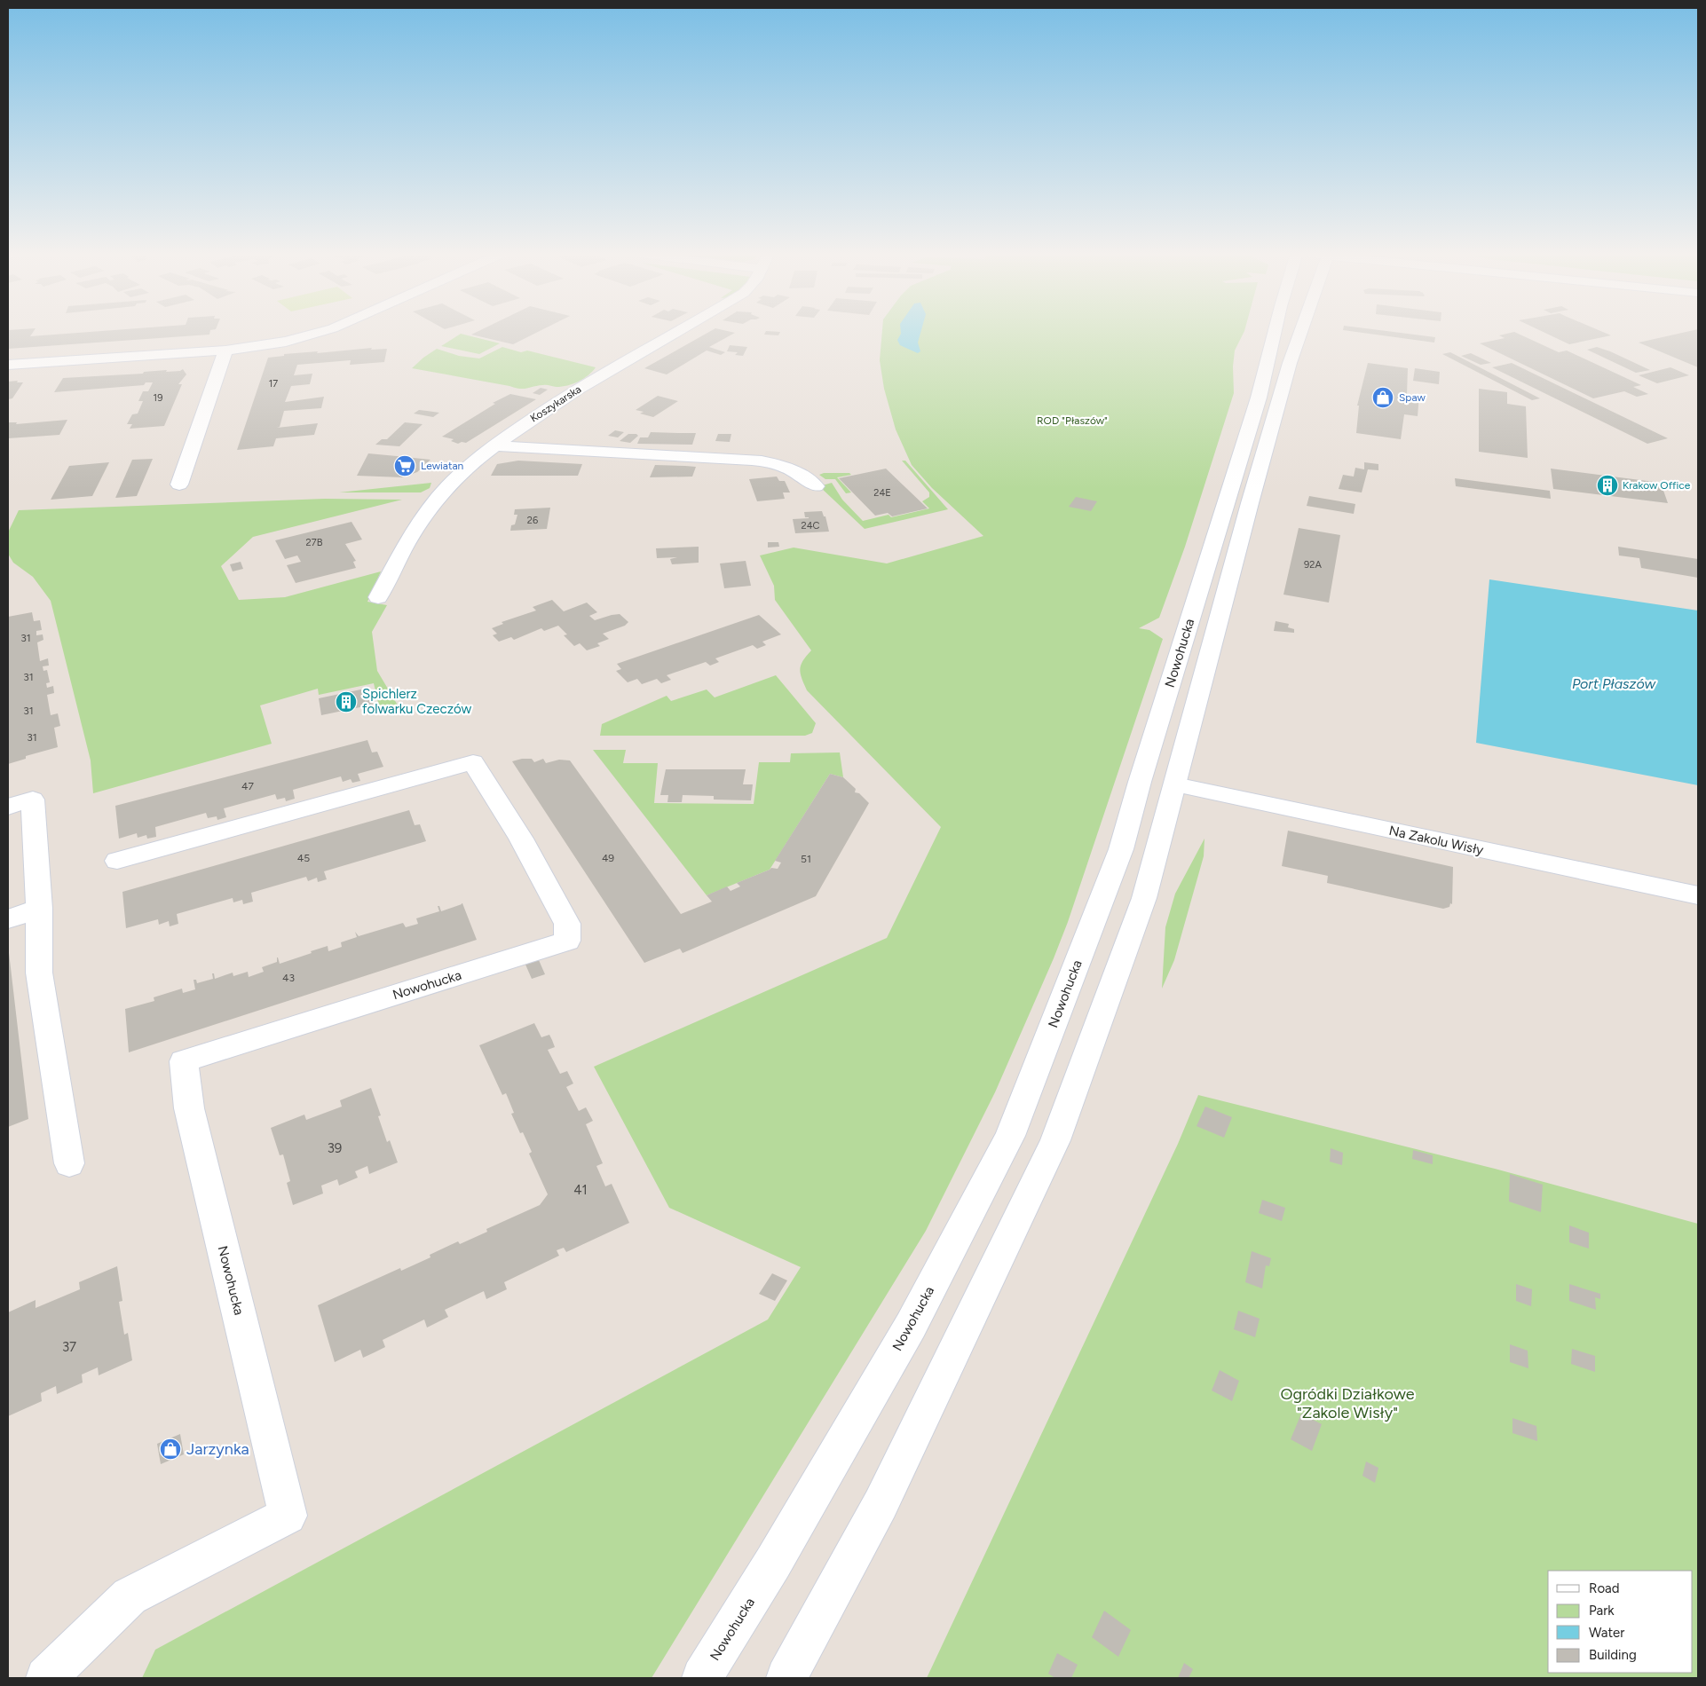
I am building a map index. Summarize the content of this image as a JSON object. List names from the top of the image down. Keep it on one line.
{"streets":{"street":["Koszykarska","Nowohucka","Na Zakolu Wisły"]},"crossings":[["Nowohucka","Na Zakolu Wisły"]],"water":["Port Płaszów"],"parks":["ROD \"Płaszów\"","Ogródki Działkowe \"Zakole Wisły\""],"places":{"shop":["Spaw","Jarzynka"],"supermarket":["Lewiatan"],"building":["Krakow Office","Spichlerz folwarku Czeczów"]},"house_numbers":["17","19","24E","26","24C","27B","92A","31","31","31","31","47","45","49","51","43","39","41","37"],"legend":["Road","Park","Water","Building"]}
